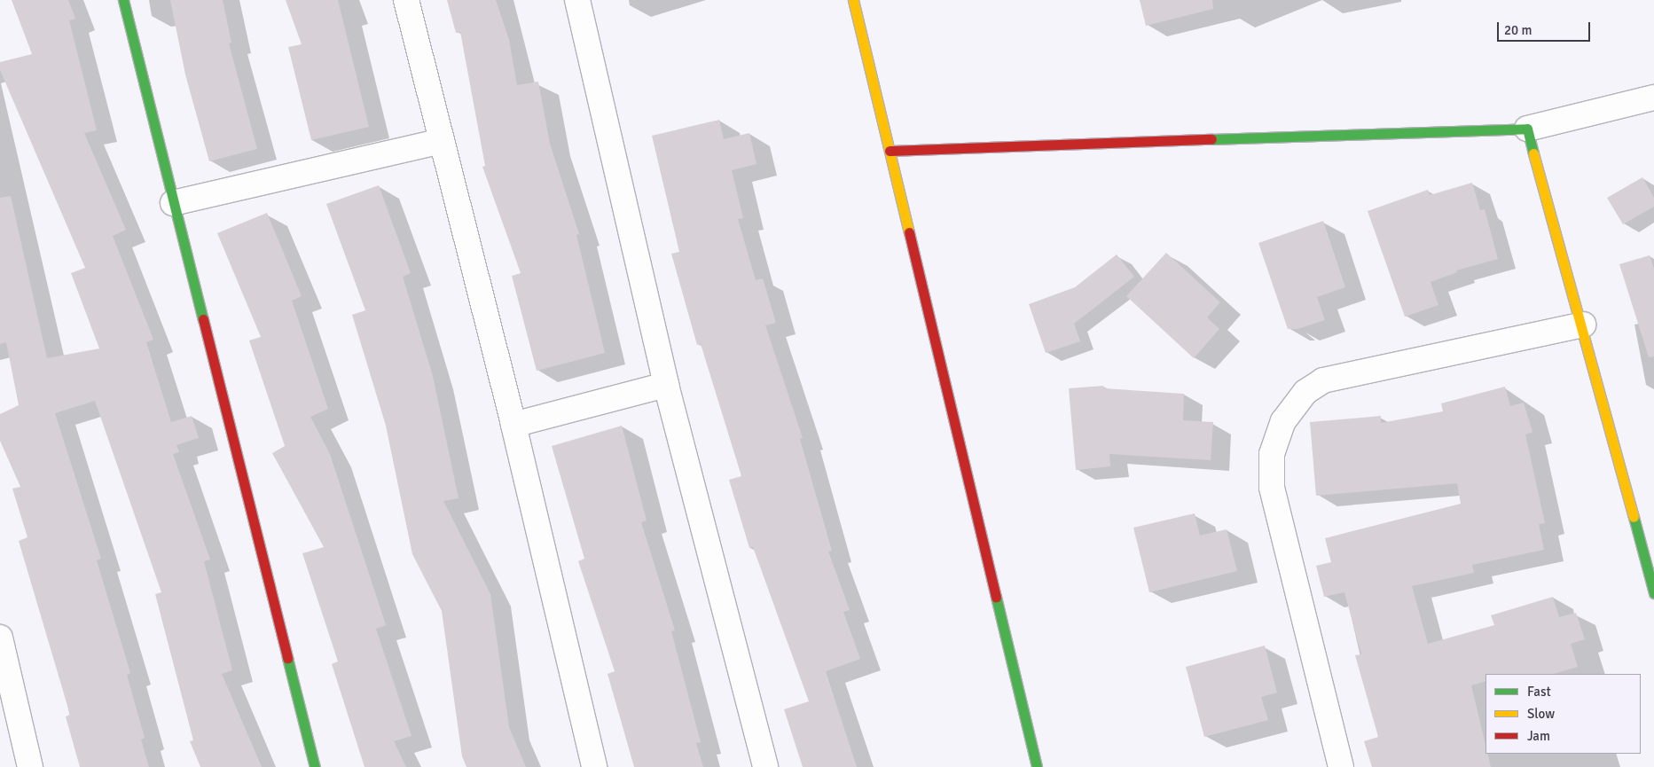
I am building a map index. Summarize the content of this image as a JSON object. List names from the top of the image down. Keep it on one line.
{"legend":["Fast","Slow","Jam"],"scale_bar":"20 m"}
